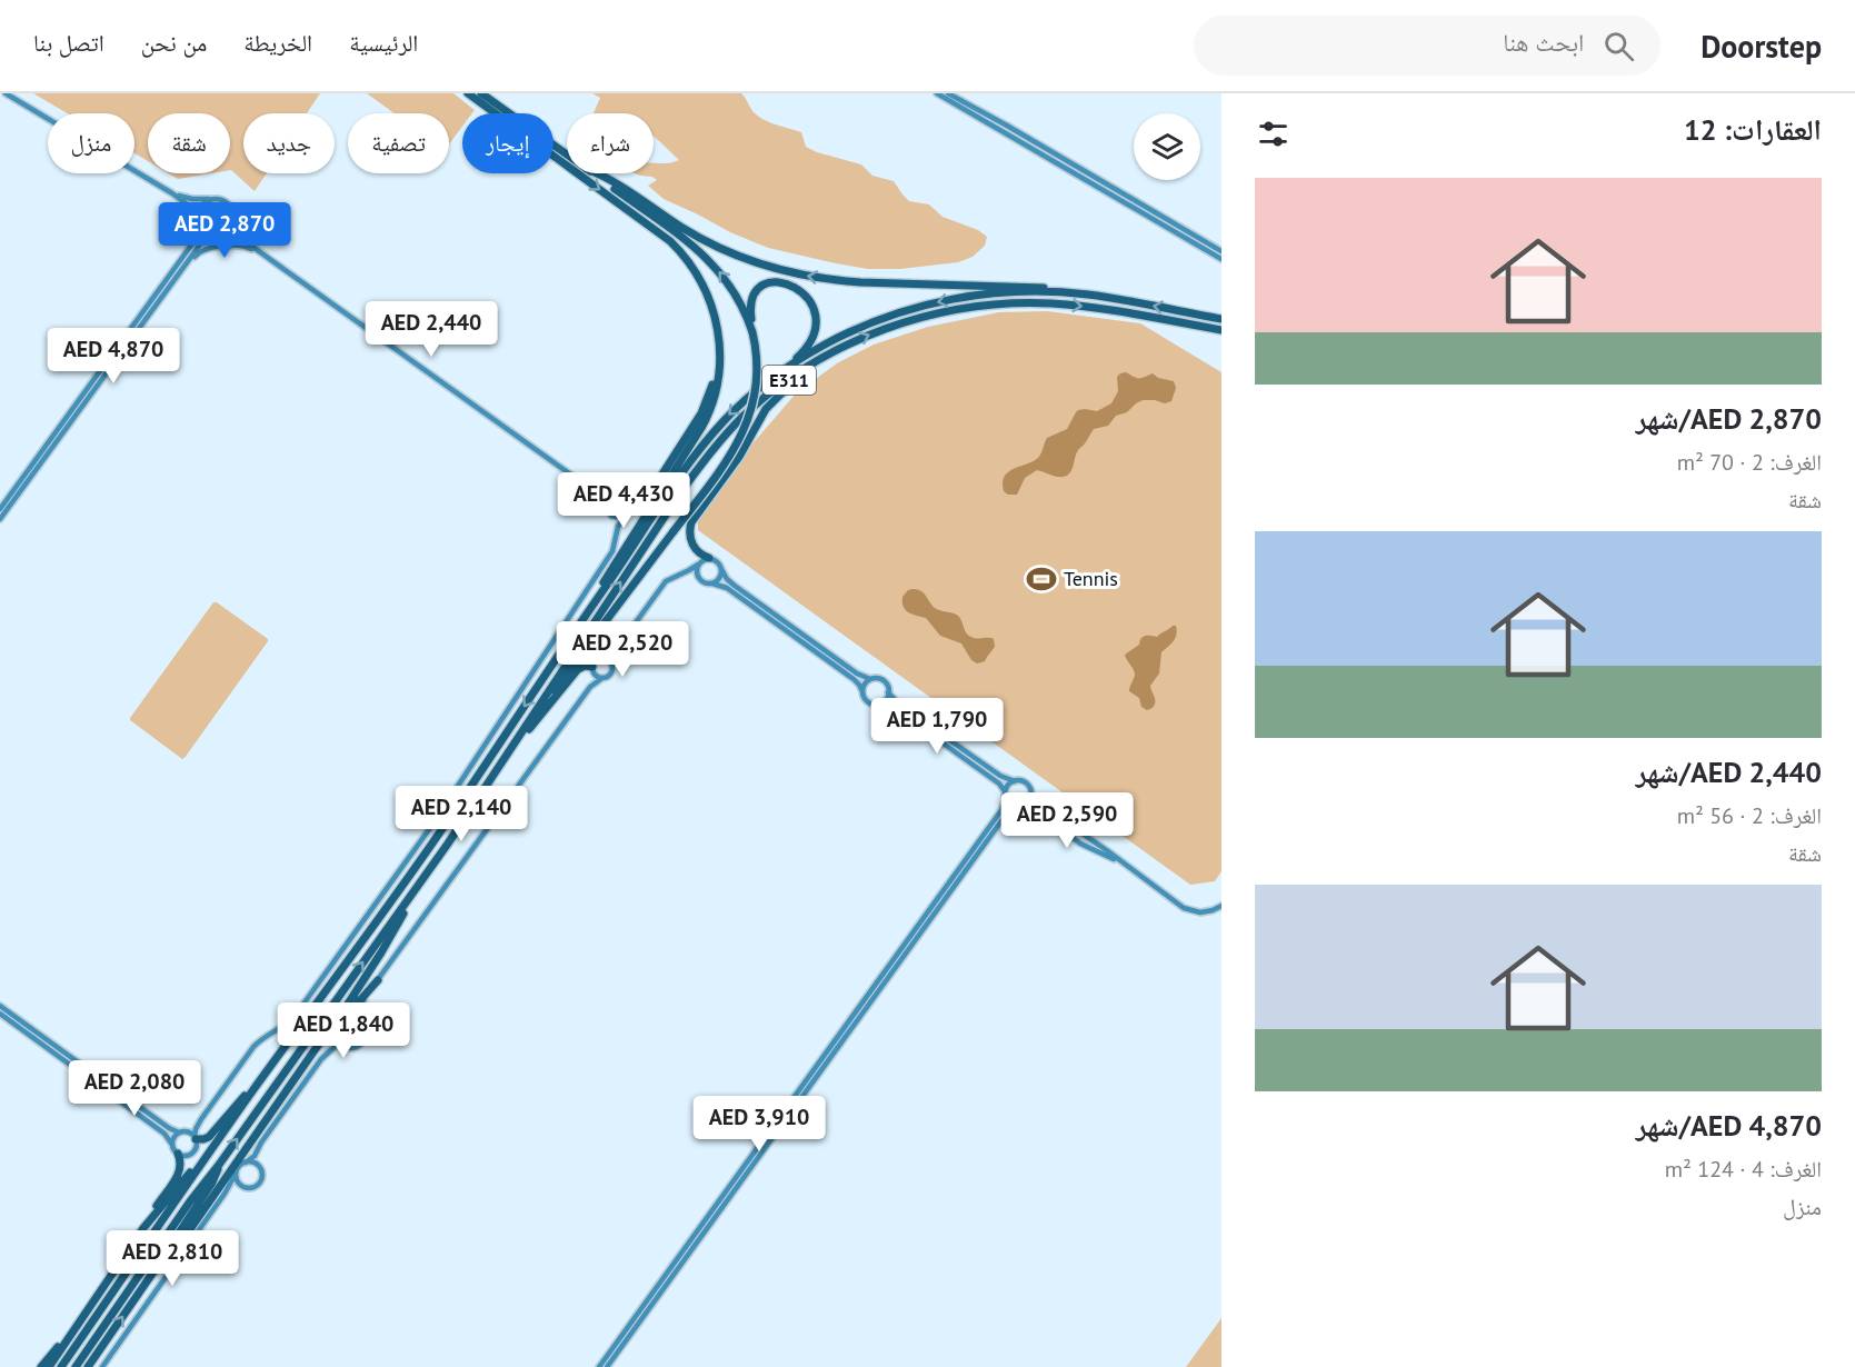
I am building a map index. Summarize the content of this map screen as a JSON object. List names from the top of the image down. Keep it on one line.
{"streets":{"highway":["E311"]},"places":{"sports":["Tennis"]},"page":{"header":"Doorstep","search":"ابحث هنا","nav":["الرئيسية","الخريطة","من نحن","اتصل بنا"],"heading":"العقارات: 12","chip":["شراء","إيجار","تصفية","جديد","شقة","منزل"],"list":[{"name":"AED 2,870/شهر","note":"الغرف: 2 · 70 m² · شقة"},{"name":"AED 2,440/شهر","note":"الغرف: 2 · 56 m² · شقة"},{"name":"AED 4,870/شهر","note":"الغرف: 4 · 124 m² · منزل"}],"price":["AED 2,870","AED 2,440","AED 4,870","AED 4,430","AED 2,520","AED 1,790","AED 2,140","AED 2,590","AED 1,840","AED 2,080","AED 3,910","AED 2,810"]}}
